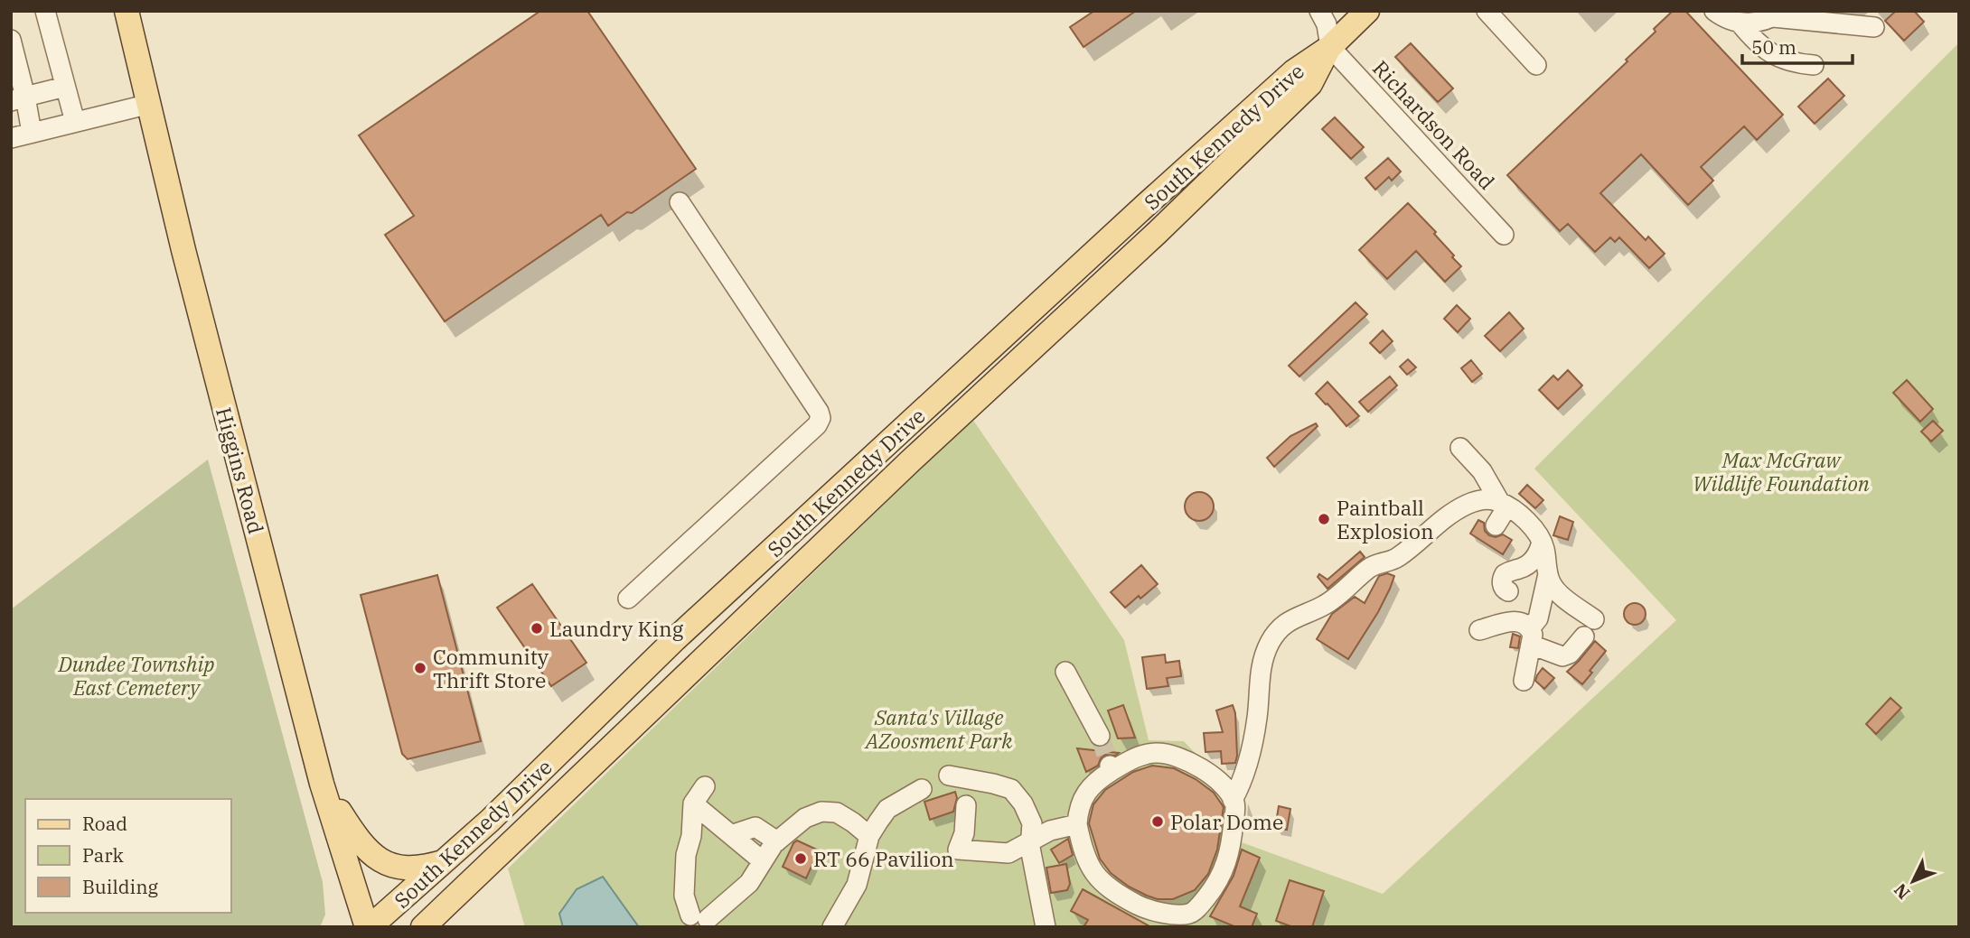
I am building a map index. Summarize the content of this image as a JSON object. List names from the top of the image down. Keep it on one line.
{"streets":{"main road":["South Kennedy Drive","Higgins Road"],"street":["Richardson Road"]},"crossings":[["Richardson Road","South Kennedy Drive"],["South Kennedy Drive","Higgins Road"]],"parks":["Max McGraw Wildlife Foundation","Dundee Township East Cemetery","Santa's Village AZoosment Park"],"places":["Paintball Explosion","Laundry King","Community Thrift Store","Polar Dome","RT 66 Pavilion"],"legend":["Road","Park","Building"],"scale_bar":"50 m","north":"bottom left"}
